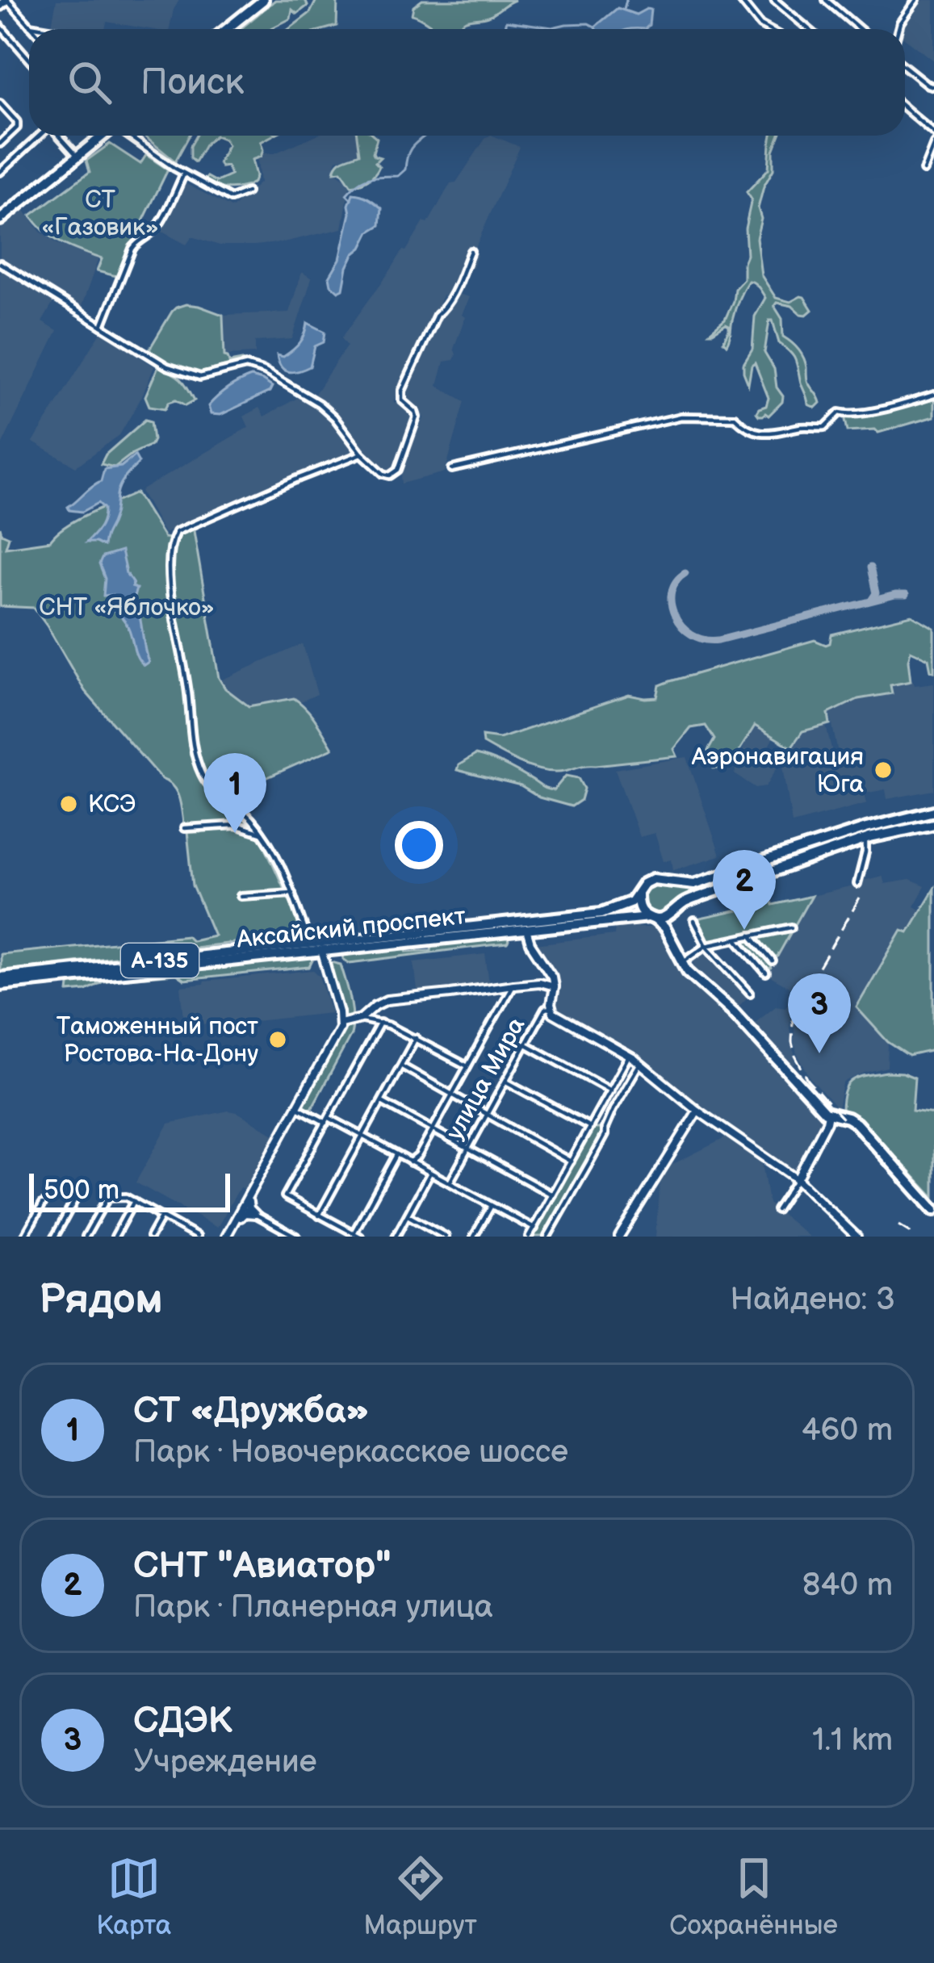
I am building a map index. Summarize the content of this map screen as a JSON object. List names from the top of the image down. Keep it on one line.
{"streets":{"main road":["Аксайский проспект","А-135"],"street":["улица Мира"]},"parks":["СТ «Газовик»","СНТ «Яблочко»"],"places":["Аэронавигация Юга","КСЭ","Таможенный пост Ростова-На-Дону"],"scale_bar":"500 m","page":{"search":"Поиск","pins":["1","2","3"],"scale":"500 m","heading":["Рядом","Найдено: 3"],"list":[{"mark":"1","name":"СТ «Дружба»","note":"Парк · Новочеркасское шоссе","value":"460 m"},{"mark":"2","name":"СНТ \"Авиатор\"","note":"Парк · Планерная улица","value":"840 m"},{"mark":"3","name":"СДЭК","note":"Учреждение","value":"1.1 km"}],"nav":["Карта","Маршрут","Сохранённые"]}}
